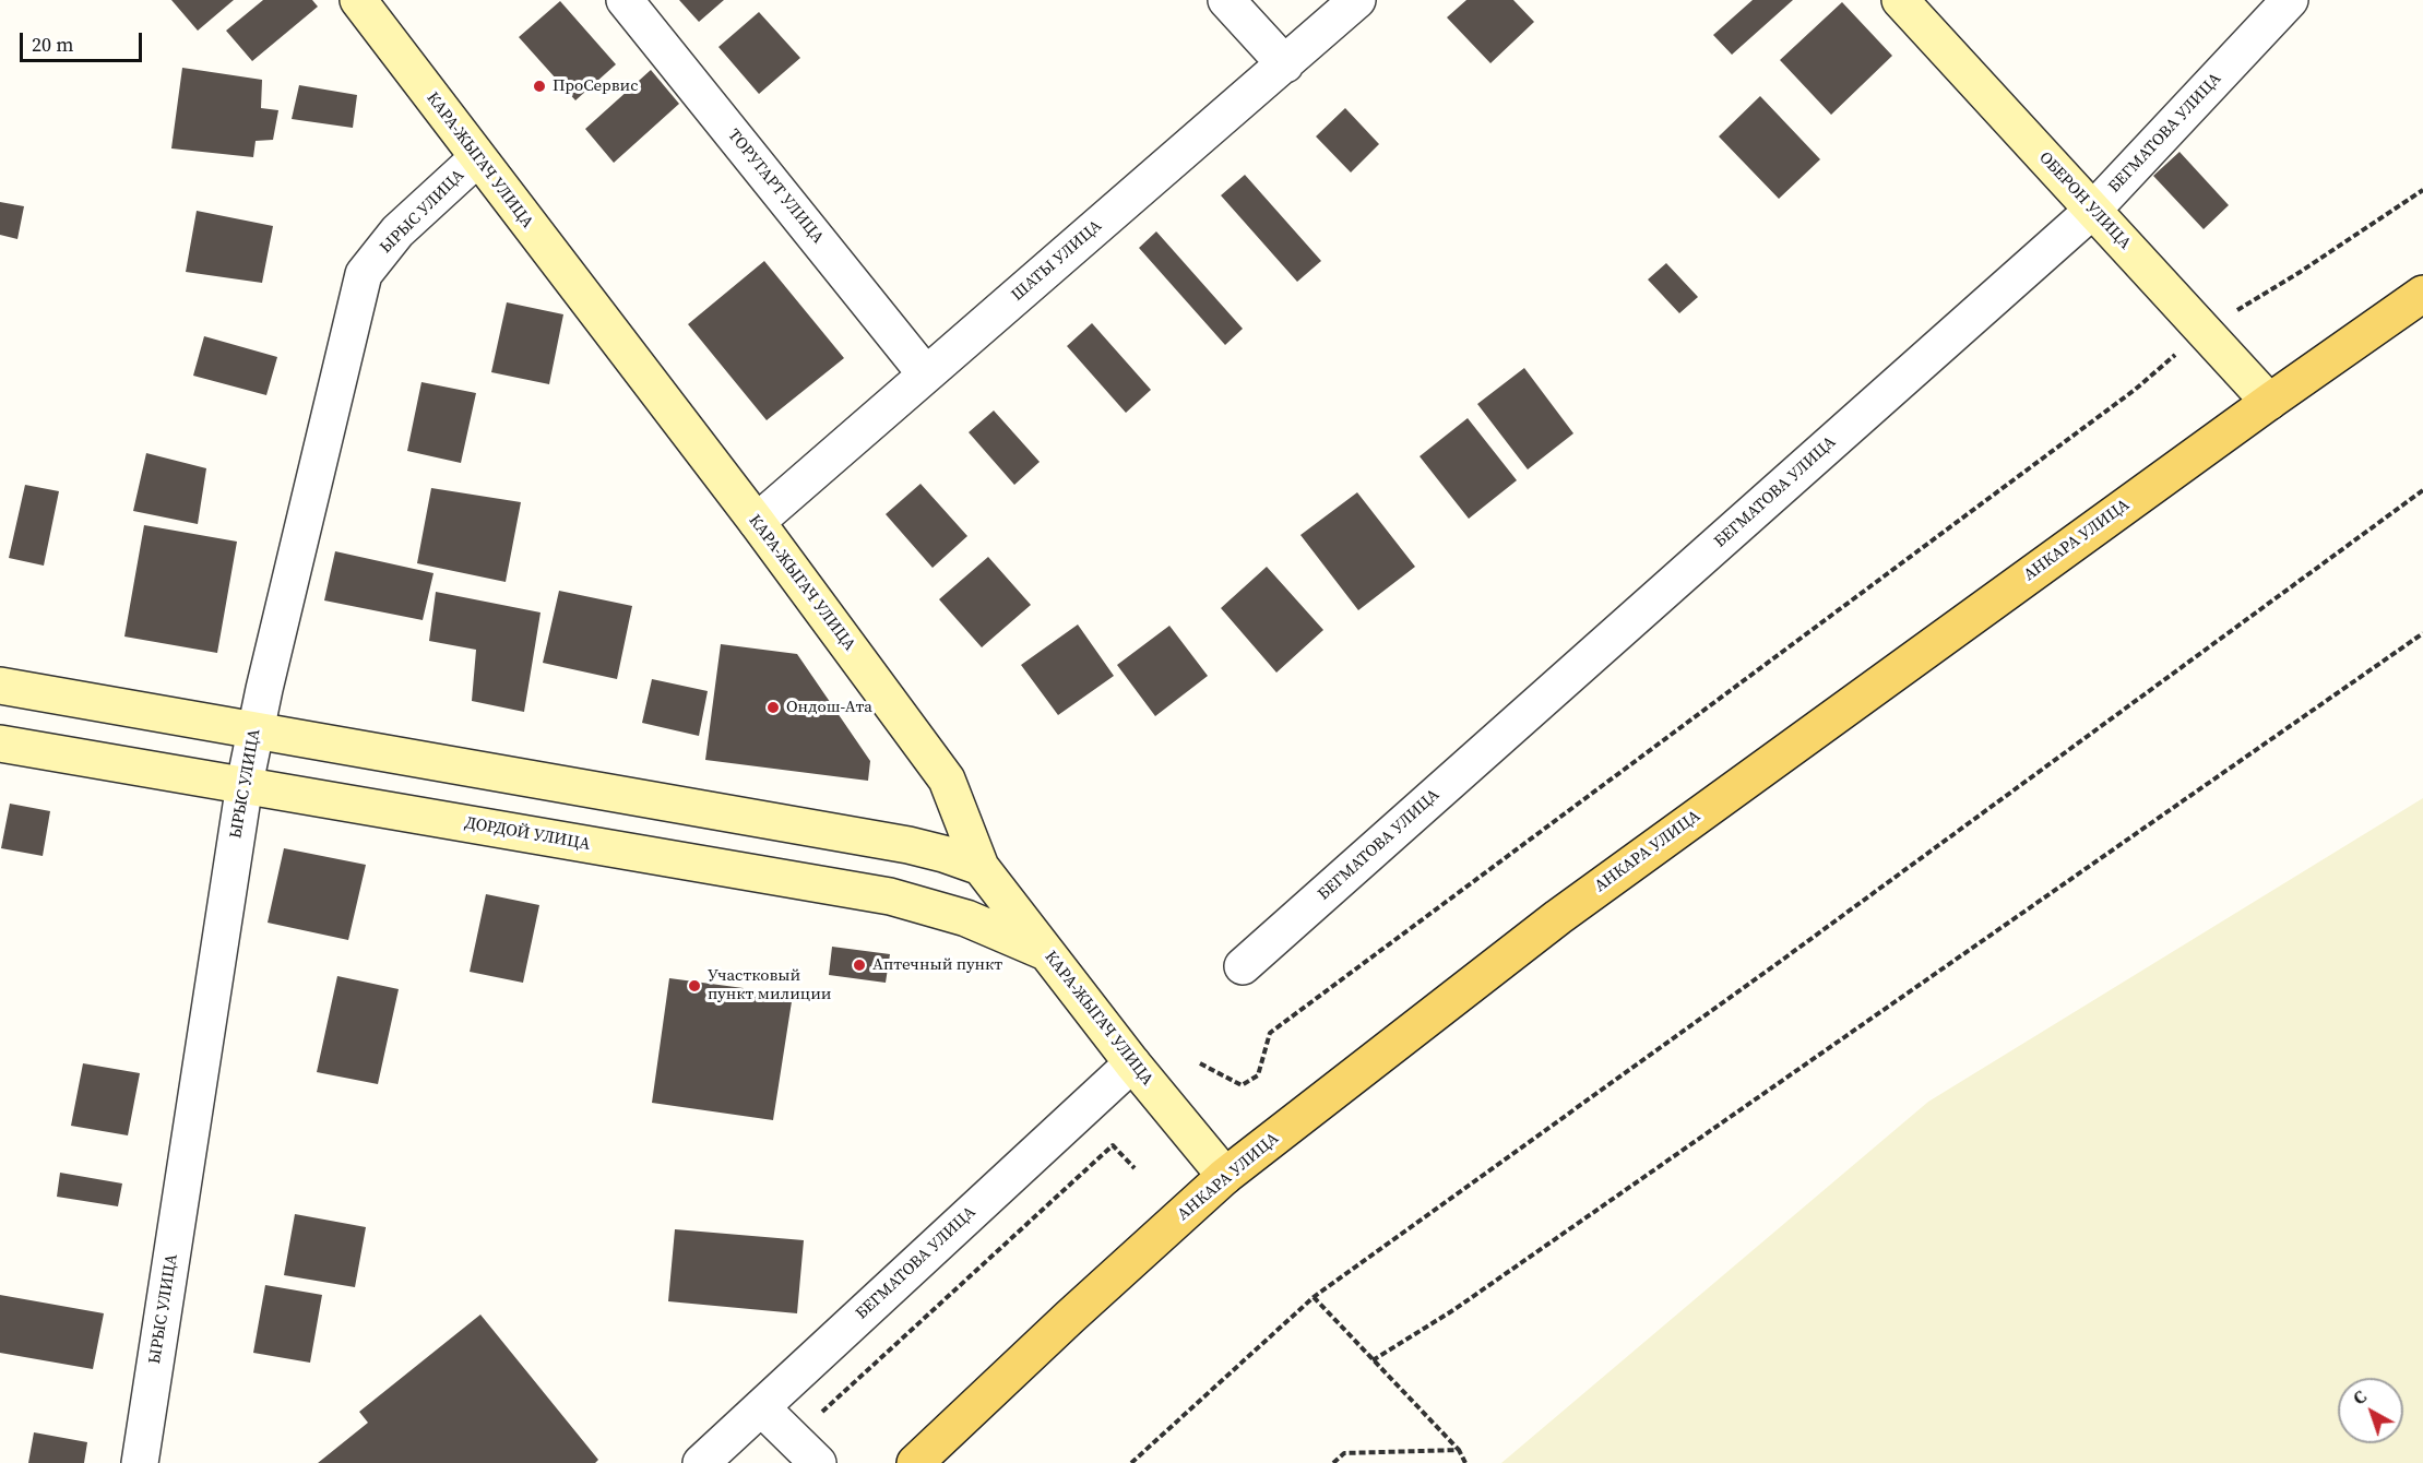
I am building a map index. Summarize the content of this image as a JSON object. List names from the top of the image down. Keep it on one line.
{"streets":{"main road":["АНКАРА УЛИЦА"],"street":["БЕГМАТОВА УЛИЦА","КАРА-ЖЫГАЧ УЛИЦА","ТОРУГАРТ УЛИЦА","ОБЕРОН УЛИЦА","ЫРЫС УЛИЦА","ШАТЫ УЛИЦА","ДОРДОЙ УЛИЦА"]},"crossings":[["БЕГМАТОВА УЛИЦА","КАРА-ЖЫГАЧ УЛИЦА"],["БЕГМАТОВА УЛИЦА","ОБЕРОН УЛИЦА"],["КАРА-ЖЫГАЧ УЛИЦА","ЫРЫС УЛИЦА"],["КАРА-ЖЫГАЧ УЛИЦА","ШАТЫ УЛИЦА"],["КАРА-ЖЫГАЧ УЛИЦА","АНКАРА УЛИЦА"],["КАРА-ЖЫГАЧ УЛИЦА","ДОРДОЙ УЛИЦА"],["ТОРУГАРТ УЛИЦА","ШАТЫ УЛИЦА"],["ОБЕРОН УЛИЦА","АНКАРА УЛИЦА"],["ЫРЫС УЛИЦА","ДОРДОЙ УЛИЦА"]],"places":["ПроСервис","Ондош-Ата","Аптечный пункт","Участковый пункт милиции"],"scale_bar":"20 m","north":"top left"}
